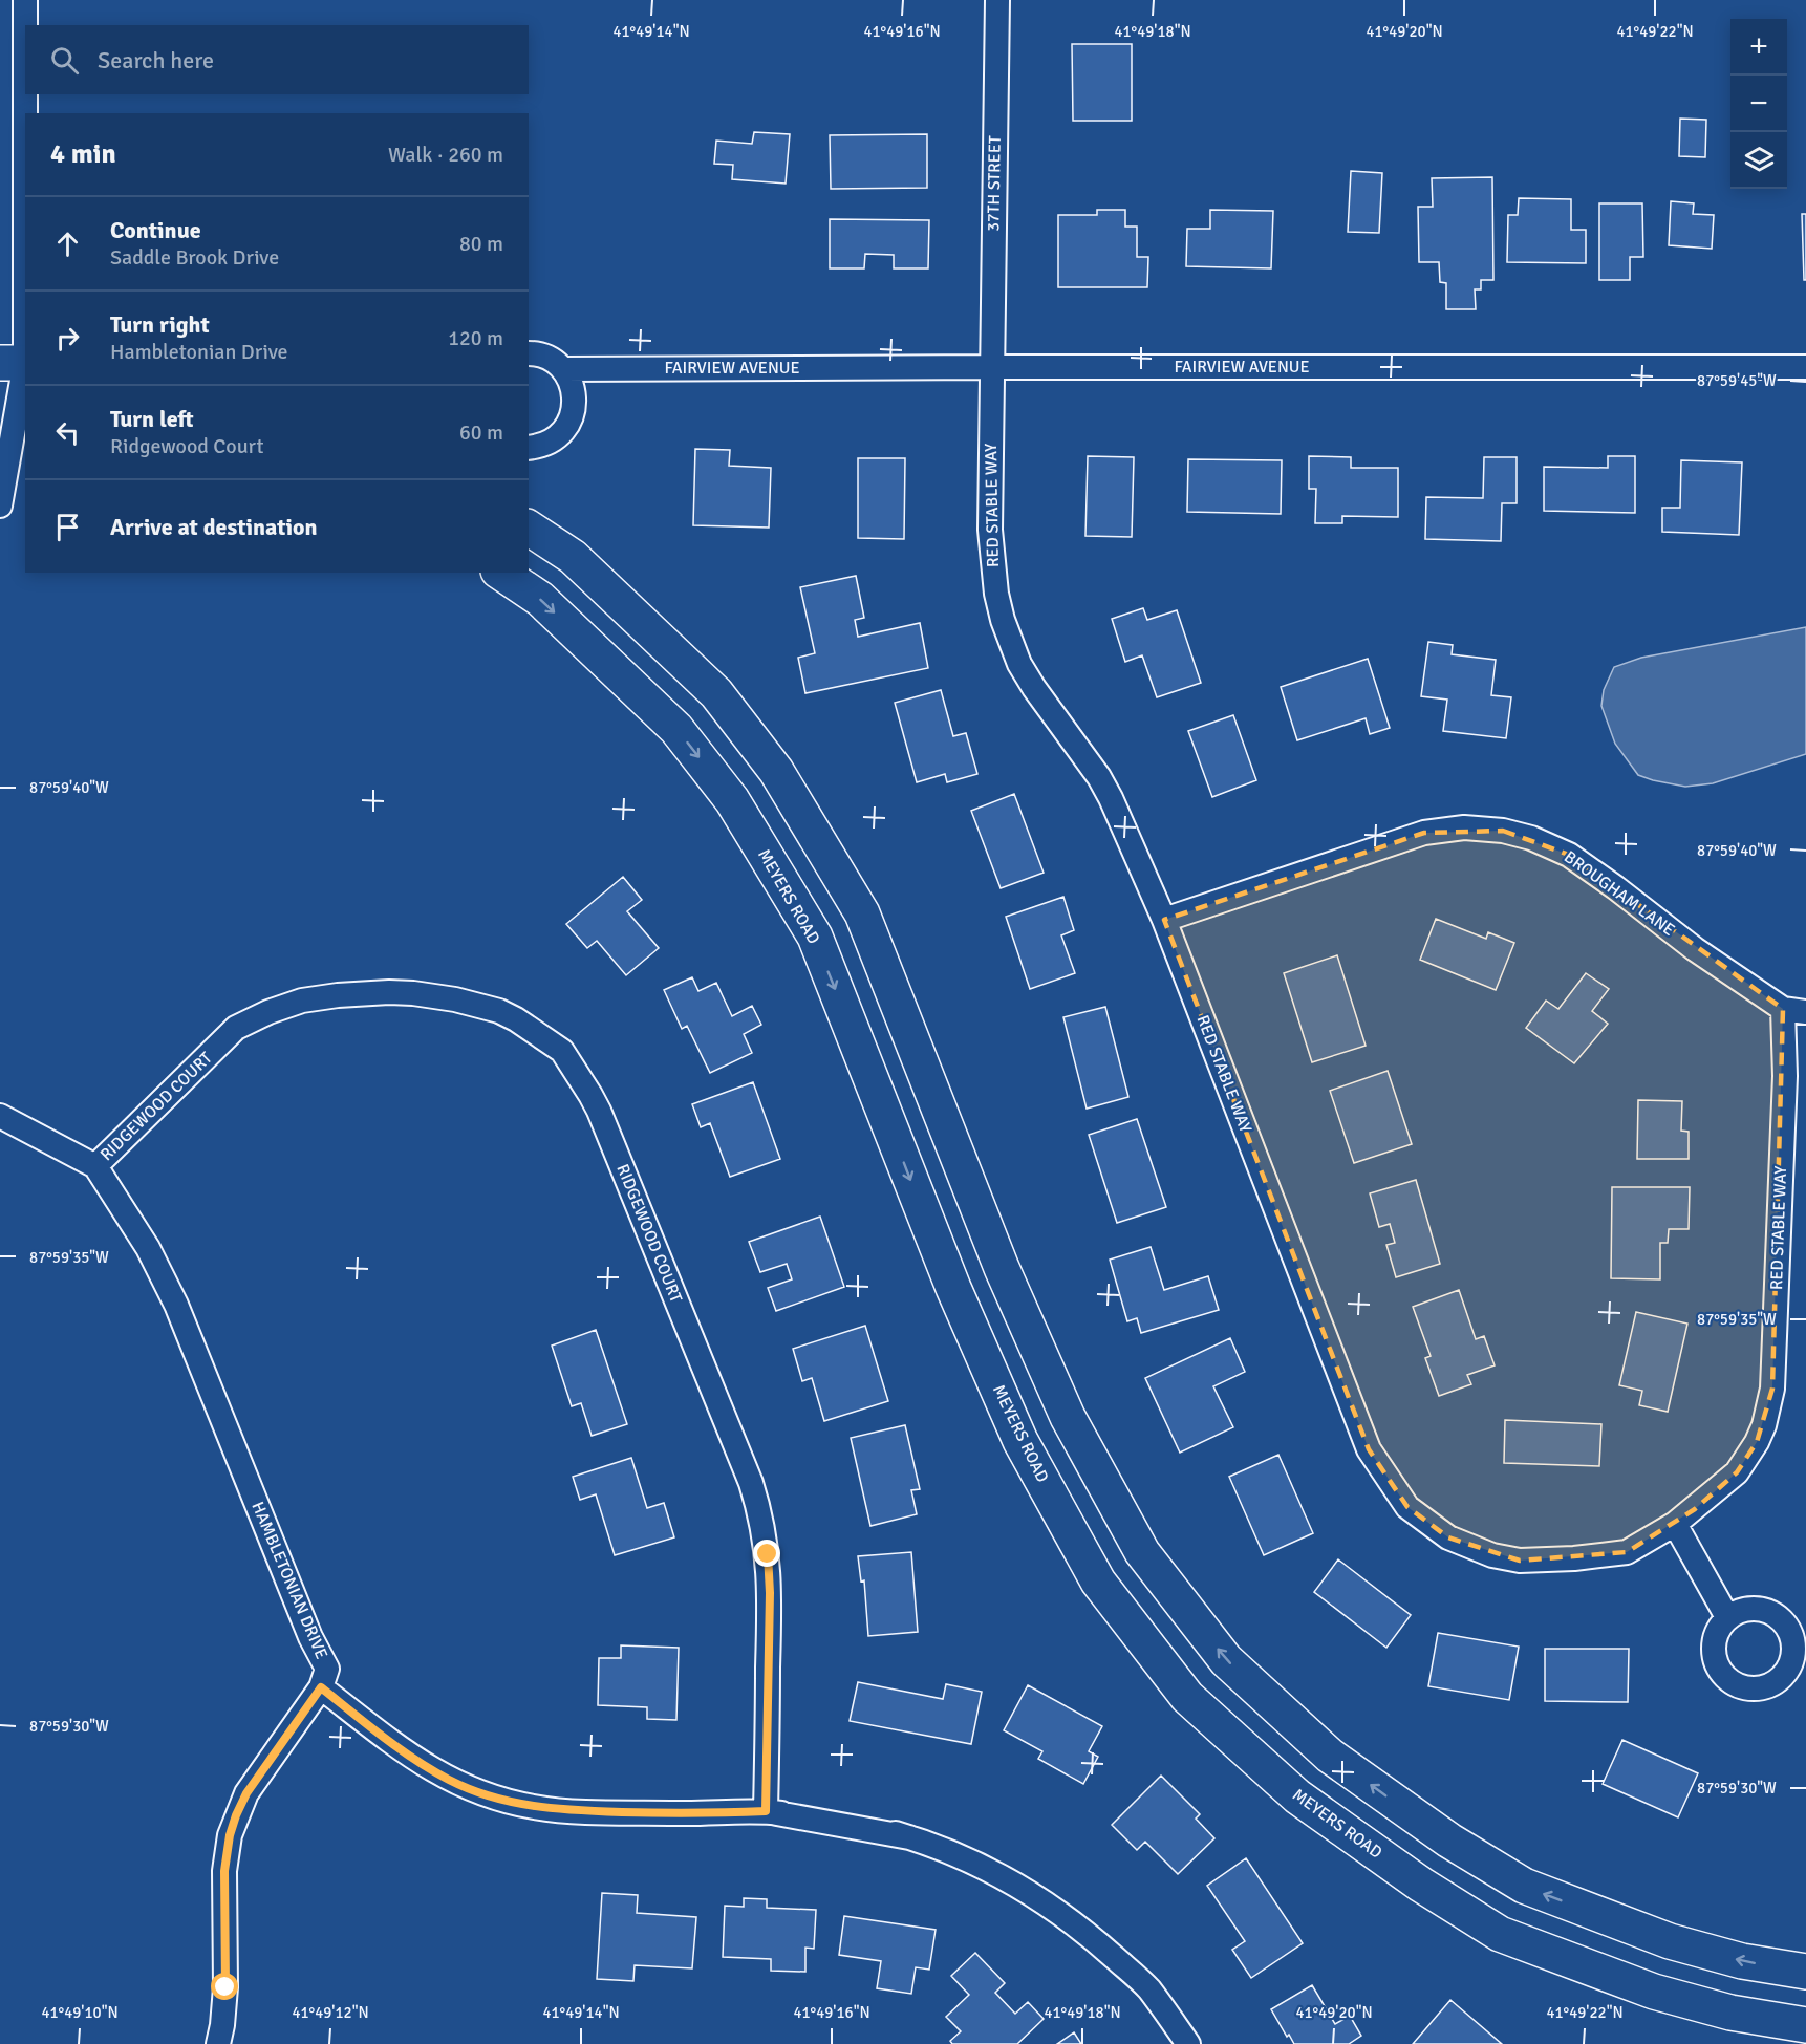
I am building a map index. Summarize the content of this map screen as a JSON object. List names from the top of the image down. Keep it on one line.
{"streets":{"street":["37TH STREET","FAIRVIEW AVENUE","RED STABLE WAY","BROUGHAM LANE","MEYERS ROAD","RIDGEWOOD COURT","HAMBLETONIAN DRIVE"]},"crossings":[["37TH STREET","FAIRVIEW AVENUE"],["37TH STREET","RED STABLE WAY"],["FAIRVIEW AVENUE","RED STABLE WAY"],["RED STABLE WAY","BROUGHAM LANE"],["RIDGEWOOD COURT","HAMBLETONIAN DRIVE"]],"page":{"map_buttons":["+","−"],"search":"Search here","heading":["4 min","Walk · 260 m"],"list":[["Continue","Saddle Brook Drive","80 m"],["Turn right","Hambletonian Drive","120 m"],["Turn left","Ridgewood Court","60 m"],"Arrive at destination"]},"coordinates":["41°49'14\"N","41°49'16\"N","41°49'18\"N","41°49'20\"N","41°49'22\"N","87°59'45\"W","87°59'40\"W","87°59'35\"W","87°59'30\"W","41°49'10\"N","41°49'12\"N"]}
